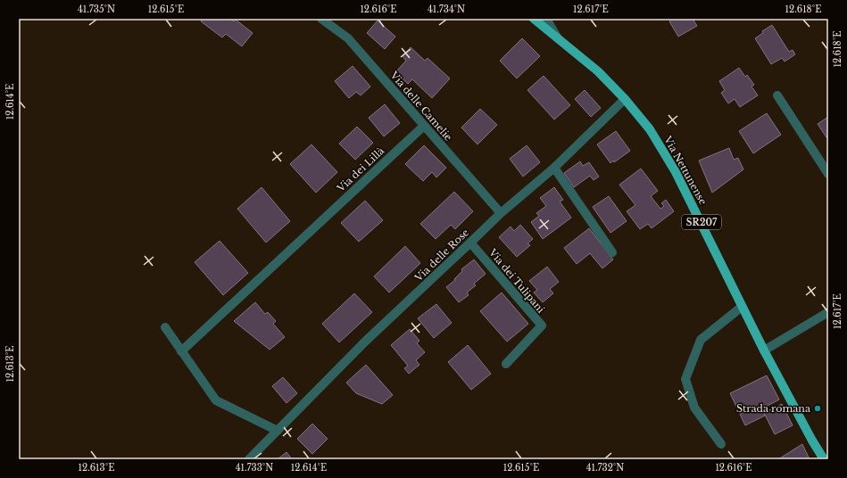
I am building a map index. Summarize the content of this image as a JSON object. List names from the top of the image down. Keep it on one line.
{"streets":{"main road":["Via Nettunense","SR207"],"street":["Via delle Camelie","Via dei Lillà","Via delle Rose","Via dei Tulipani"]},"crossings":[["Via delle Camelie","Via dei Lillà"],["Via delle Camelie","Via delle Rose"],["Via Nettunense","Via delle Rose"],["Via delle Rose","Via dei Tulipani"]],"places":["Strada romana"],"coordinates":["41.735°N","12.615°E","12.616°E","41.734°N","12.617°E","12.618°E","12.614°E","12.613°E","41.733°N","41.732°N"]}
